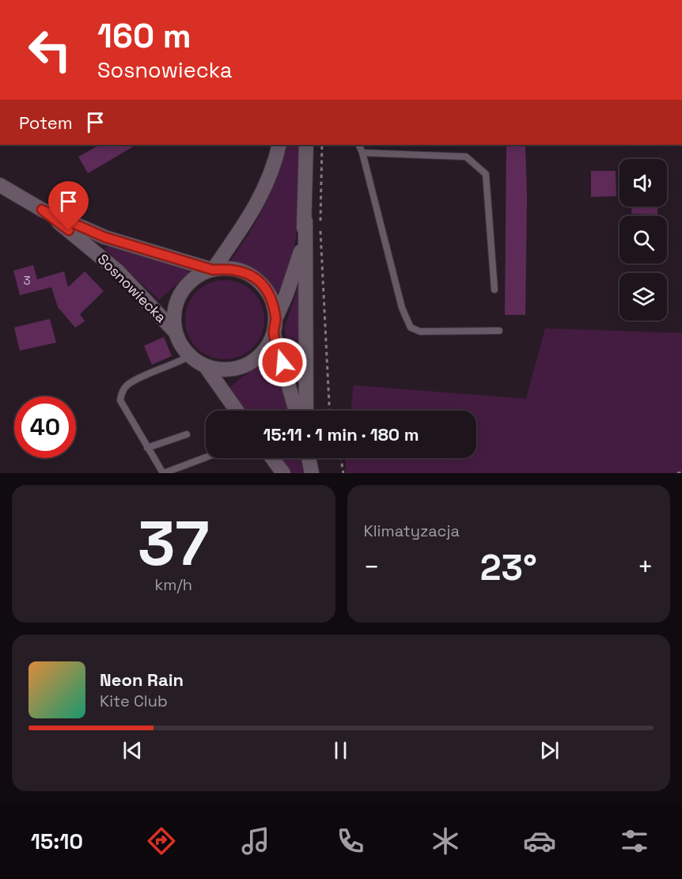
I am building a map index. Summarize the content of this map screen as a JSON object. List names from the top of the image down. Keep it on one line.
{"streets":{"street":["Sosnowiecka"]},"house_numbers":["3"],"page":{"turn":["160 m","Sosnowiecka"],"then":"Potem","limit":"40","trip":"15:11 · 1 min · 180 m","tile":[["37","km/h"],"Klimatyzacja"],"heat":["−","23°","+"],"song":["Neon Rain","Kite Club"],"tabs":"15:10"}}
